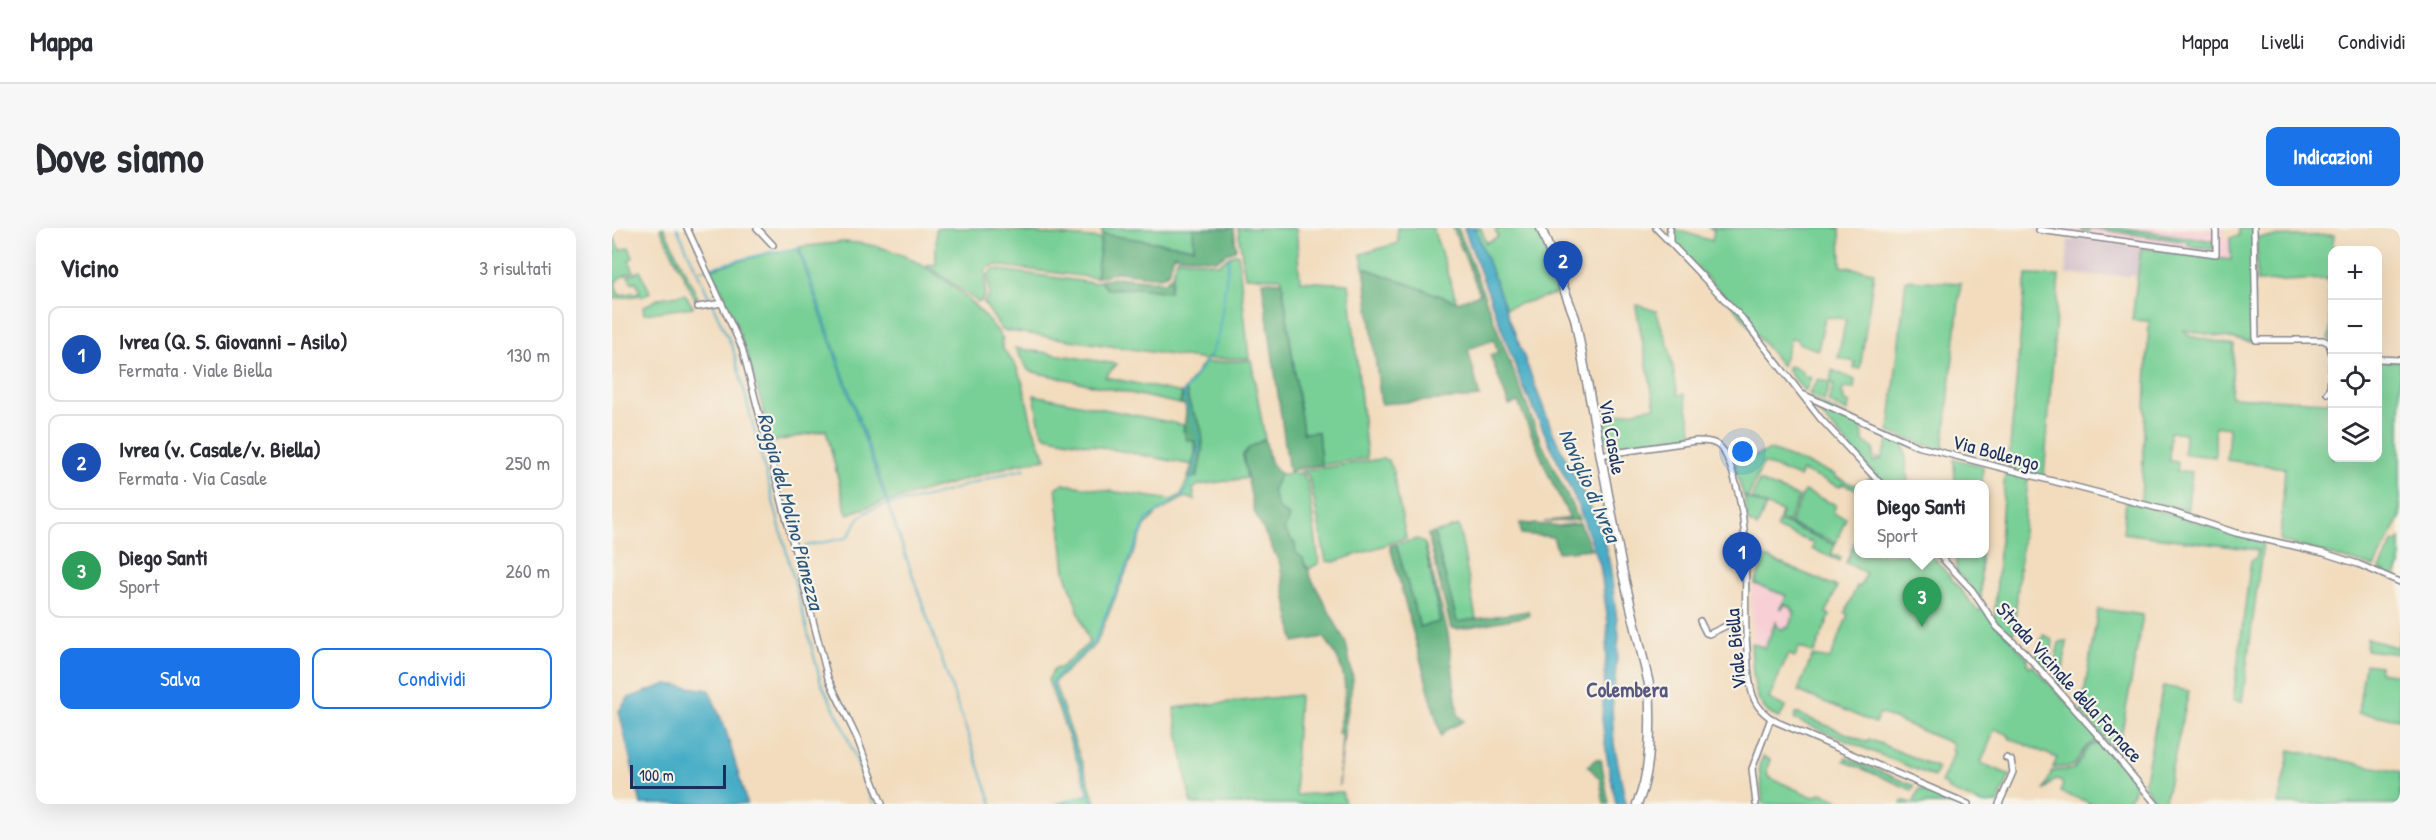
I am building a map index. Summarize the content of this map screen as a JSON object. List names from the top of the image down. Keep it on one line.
{"streets":{"main road":["Via Casale"],"street":["Via Bollengo","Viale Biella","Strada Vicinale della Fornace"]},"crossings":[["Via Casale","Viale Biella"]],"districts":["Colembera"],"water":["Naviglio di Ivrea","Roggia del Molino Pianezza"],"scale_bar":"100 m","page":{"header":"Mappa","nav":["Mappa","Livelli","Condividi"],"buttons":["Indicazioni",["Salva","Condividi"]],"title":"Dove siamo","heading":["Vicino","3 risultati"],"pins":["2","1","3"],"map_buttons":["+","−"],"list":[{"mark":"1","name":"Ivrea (Q. S. Giovanni - Asilo)","note":"Fermata · Viale Biella","value":"130 m"},{"mark":"2","name":"Ivrea (v. Casale/v. Biella)","note":"Fermata · Via Casale","value":"250 m"},{"mark":"3","name":"Diego Santi","note":"Sport","value":"260 m"}],"popup":["Diego Santi","Sport"],"scale":"100 m"}}
